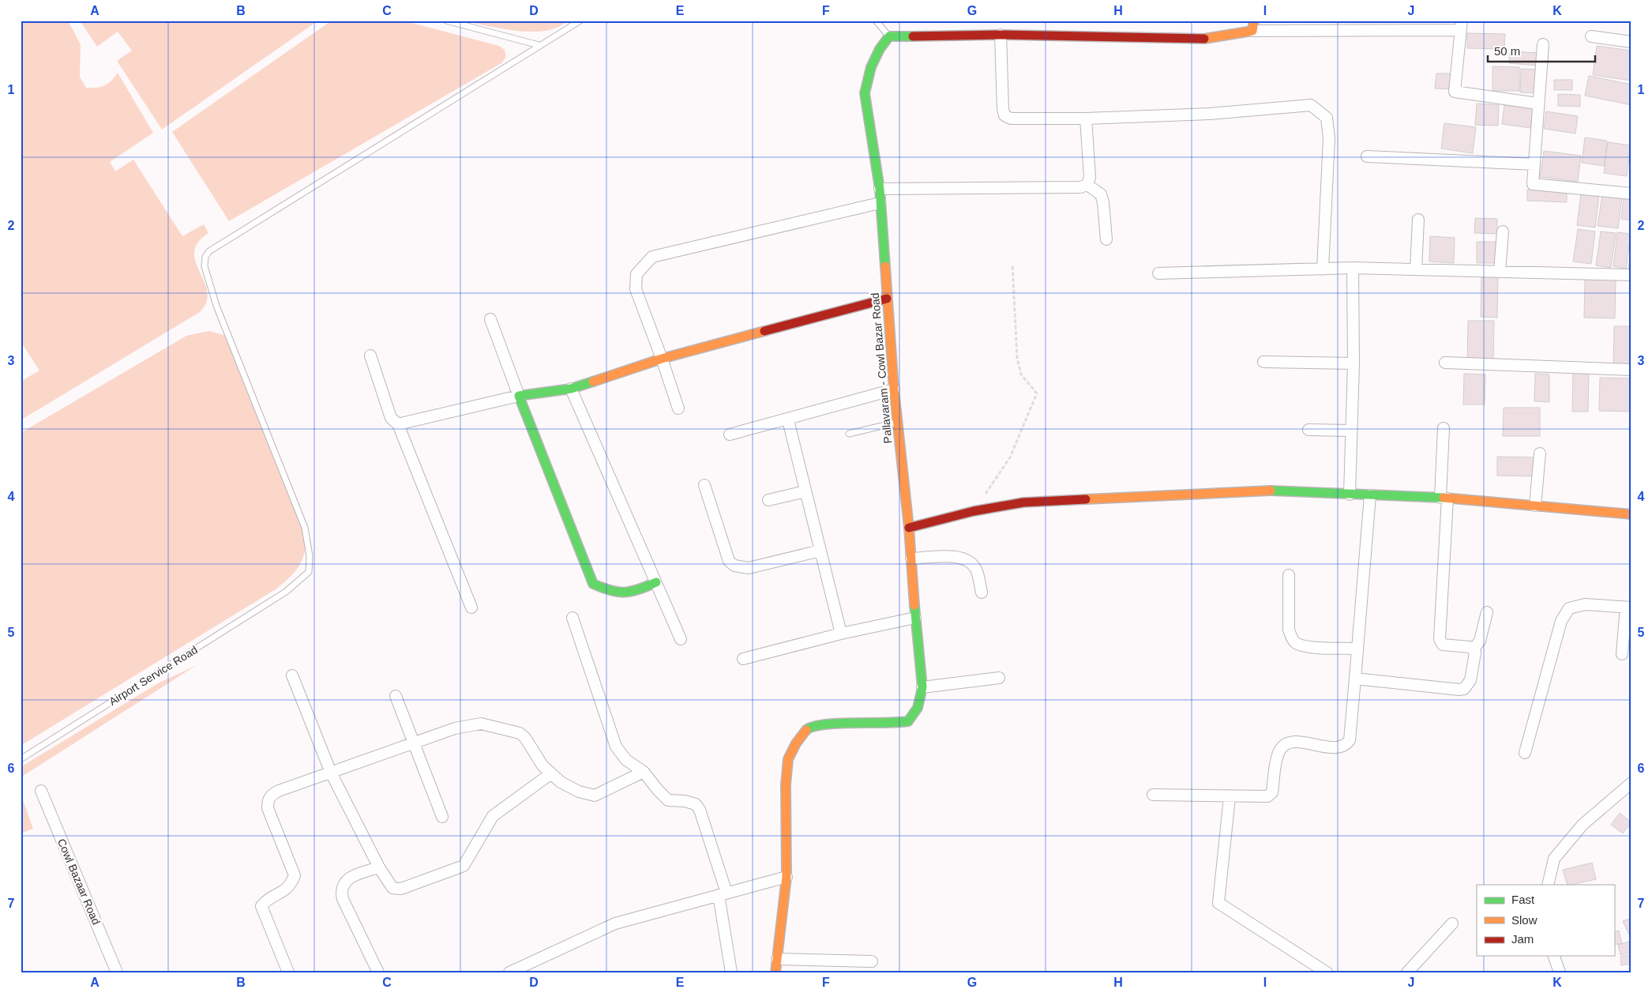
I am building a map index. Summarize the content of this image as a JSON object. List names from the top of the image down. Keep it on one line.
{"streets":{"street":["Pallavaram - Cowl Bazar Road","Cowl Bazaar Road"],"lane":["Airport Service Road"]},"legend":["Fast","Slow","Jam"],"scale_bar":"50 m","grid":{"columns":["A","B","C","D","E","F","G","H","I","J","K"],"rows":["1","2","3","4","5","6","7"]}}
